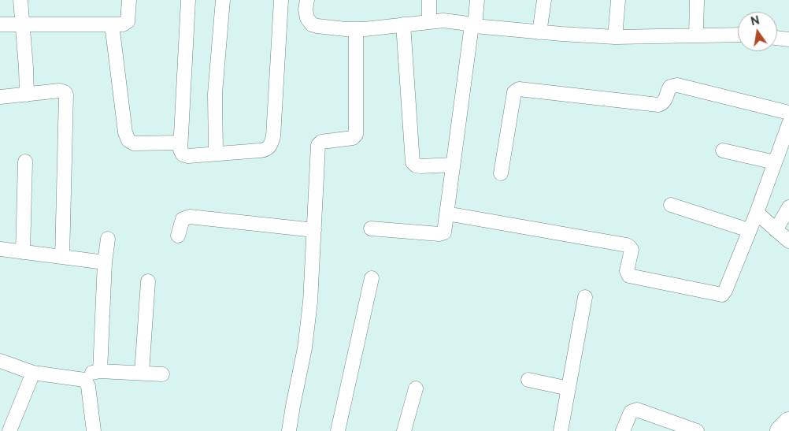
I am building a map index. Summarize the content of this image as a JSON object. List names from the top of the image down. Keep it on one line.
{"north":"top"}
